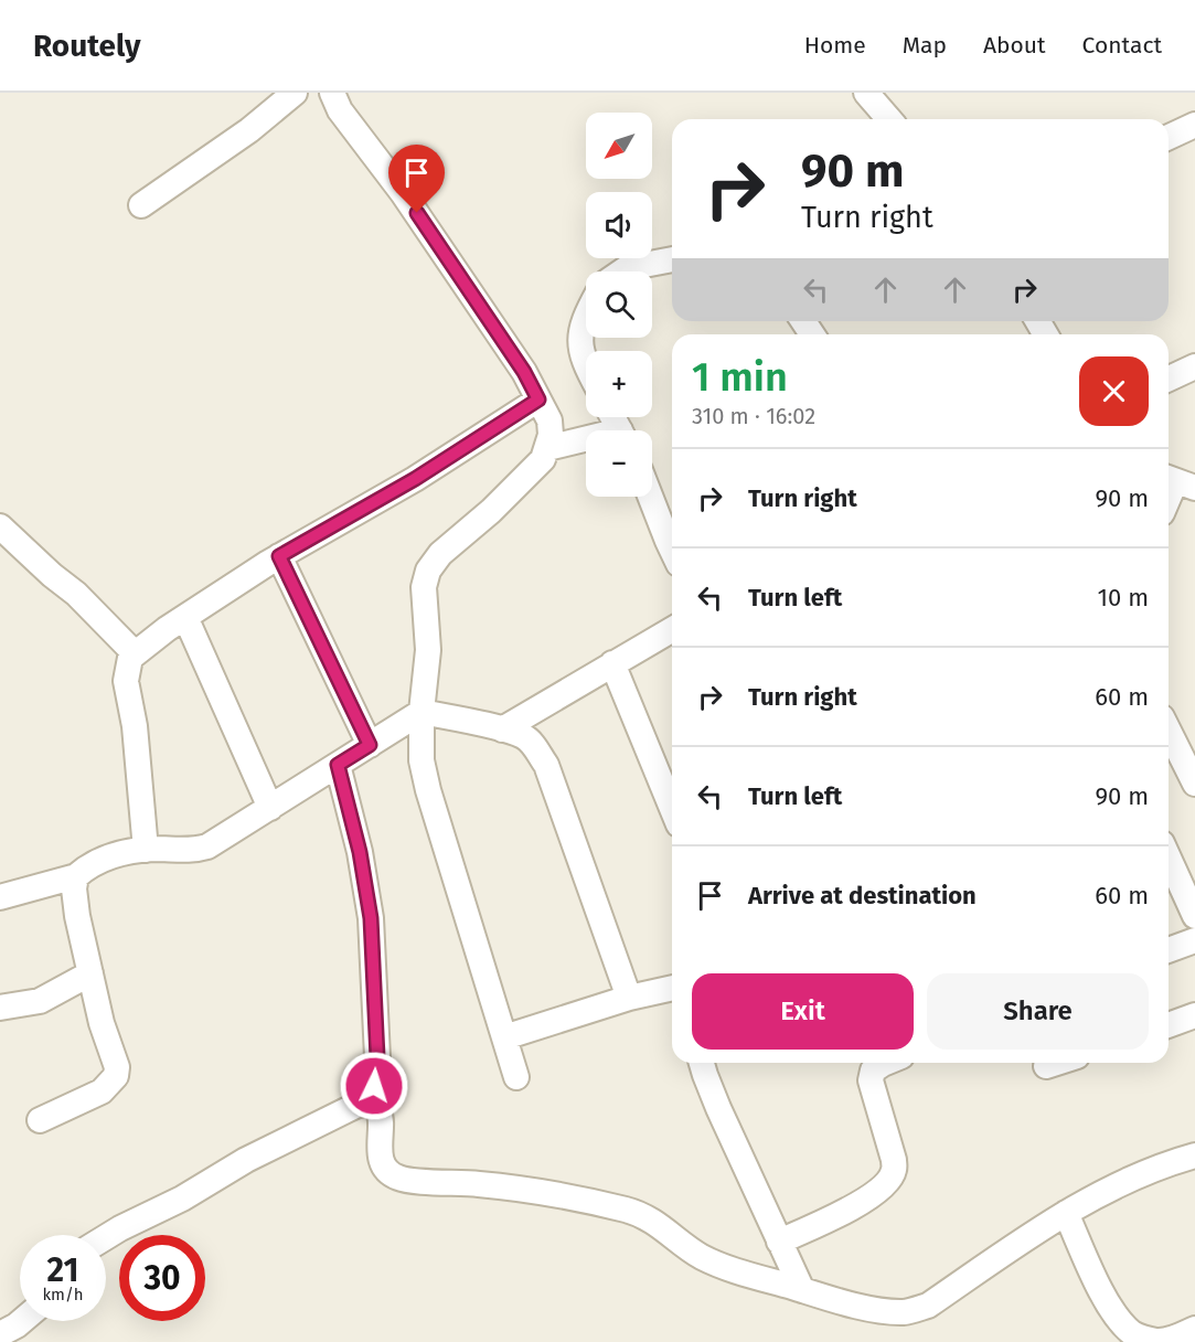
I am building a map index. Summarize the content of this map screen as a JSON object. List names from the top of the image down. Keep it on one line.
{"north":"bottom left","page":{"header":"Routely","nav":["Home","Map","About","Contact"],"map_buttons":["+","−"],"turn":["90 m","Turn right"],"heading":["1 min","310 m · 16:02"],"list":[{"name":"Turn right","value":"90 m"},{"name":"Turn left","value":"10 m"},{"name":"Turn right","value":"60 m"},{"name":"Turn left","value":"90 m"},{"name":"Arrive at destination","value":"60 m"}],"buttons":["Exit","Share"],"speed":"21 km/h","limit":"30"}}
